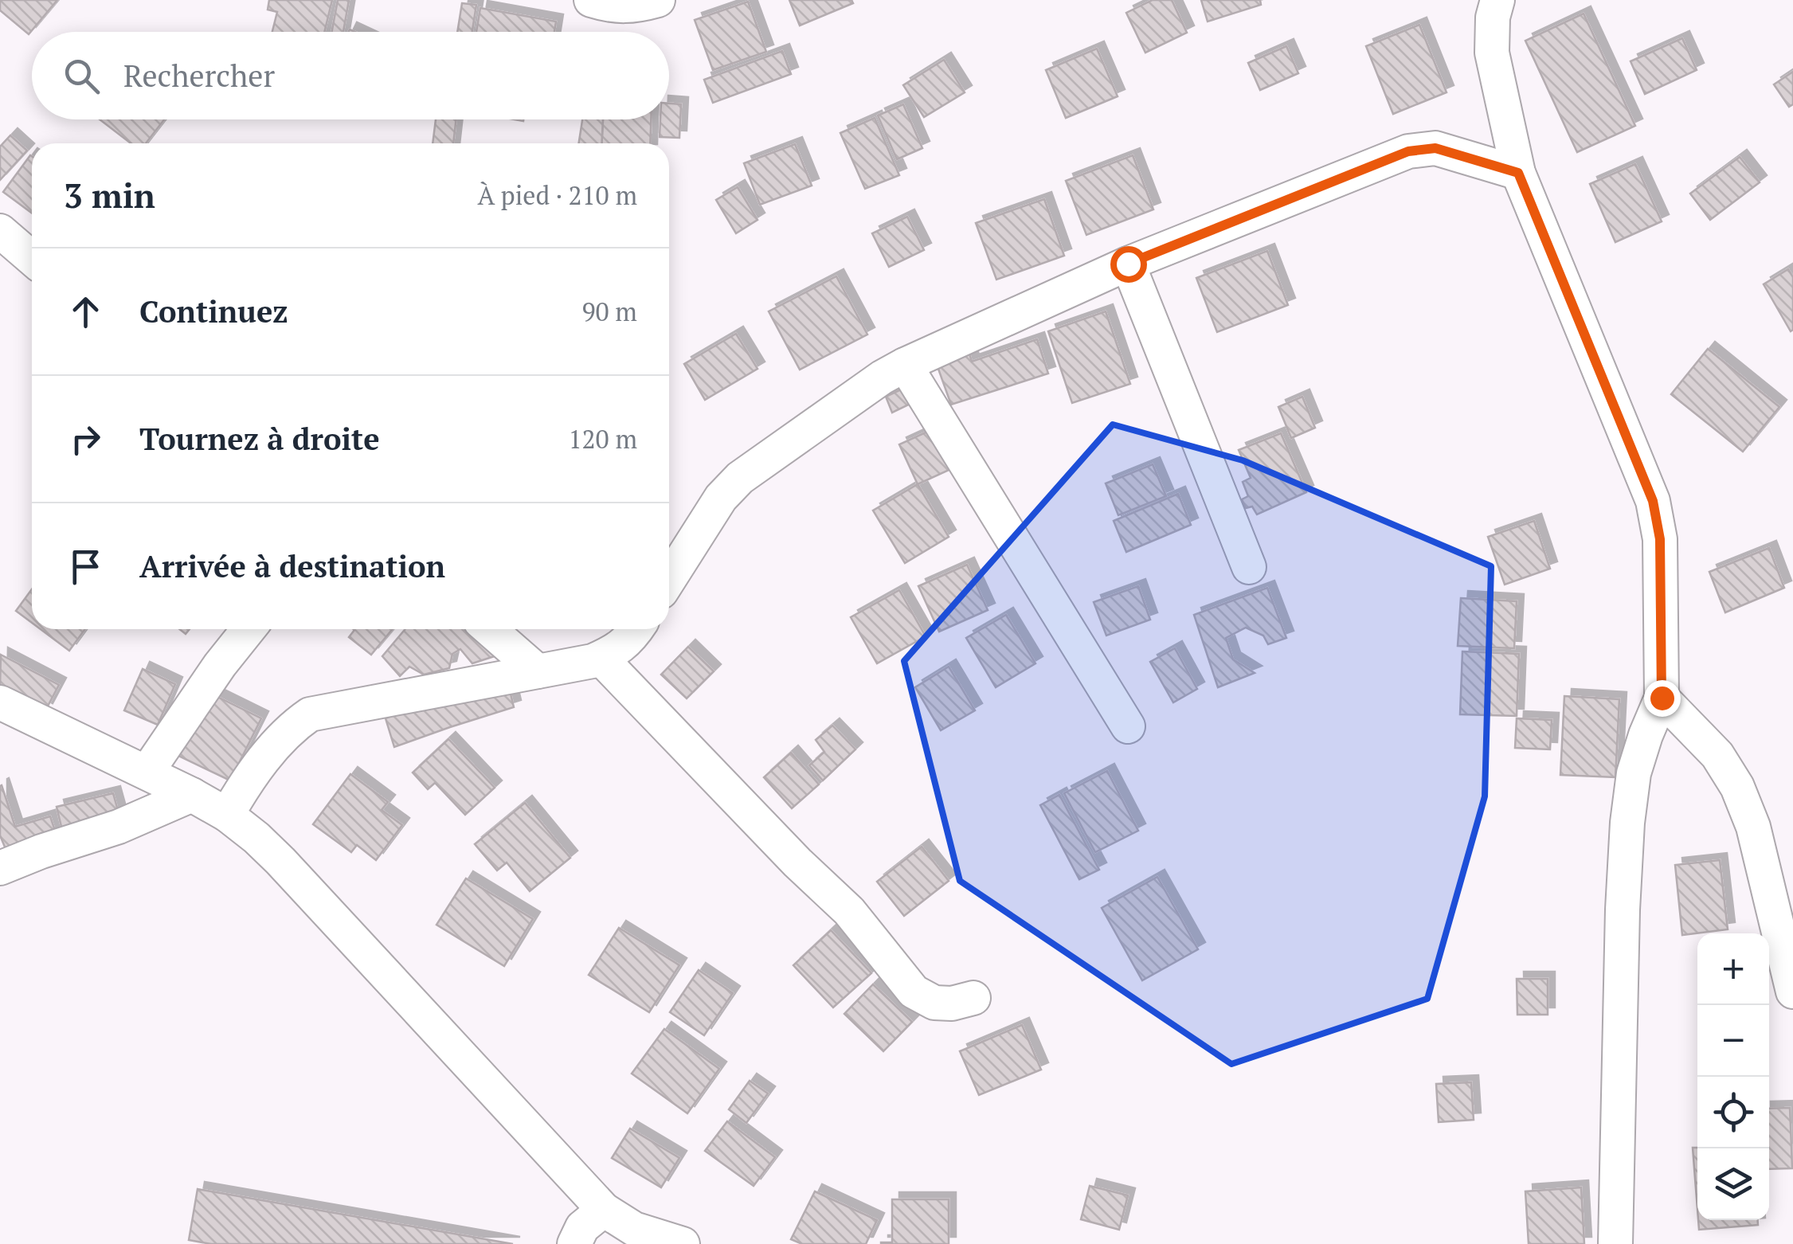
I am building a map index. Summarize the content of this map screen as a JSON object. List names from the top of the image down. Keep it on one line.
{"page":{"search":"Rechercher","heading":["3 min","À pied · 210 m"],"list":[["Continuez","90 m"],["Tournez à droite","120 m"],"Arrivée à destination"],"map_buttons":["+","−"]}}
